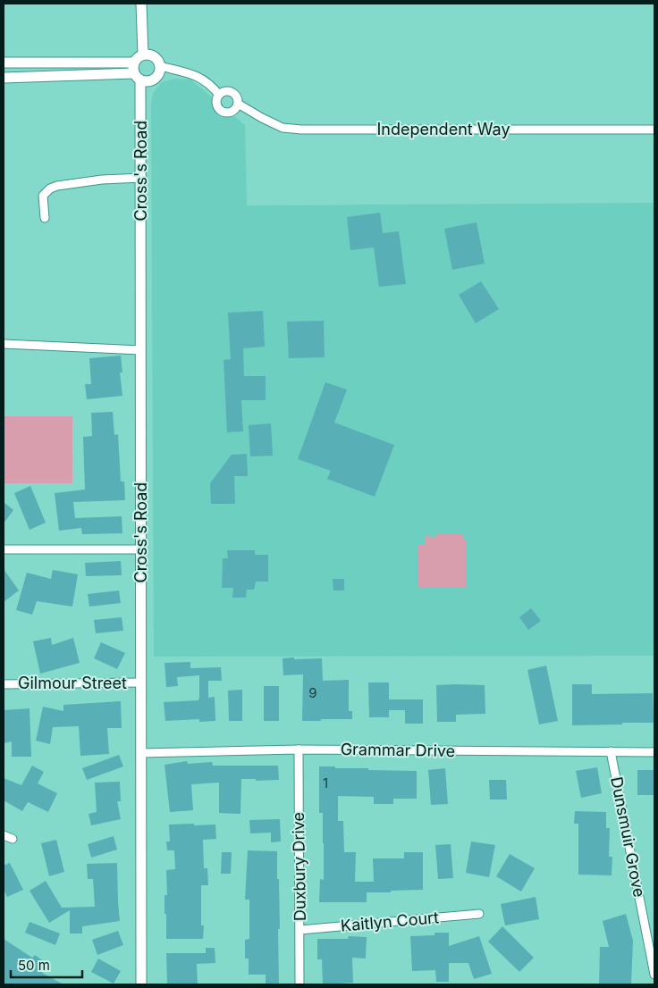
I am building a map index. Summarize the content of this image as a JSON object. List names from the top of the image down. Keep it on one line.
{"streets":{"street":["Independent Way","Cross's Road","Gilmour Street","Grammar Drive","Dunsmuir Grove","Duxbury Drive","Kaitlyn Court"]},"crossings":[["Cross's Road","Gilmour Street"],["Cross's Road","Grammar Drive"],["Grammar Drive","Dunsmuir Grove"],["Grammar Drive","Duxbury Drive"],["Duxbury Drive","Kaitlyn Court"]],"house_numbers":["9","1"],"scale_bar":"50 m"}
